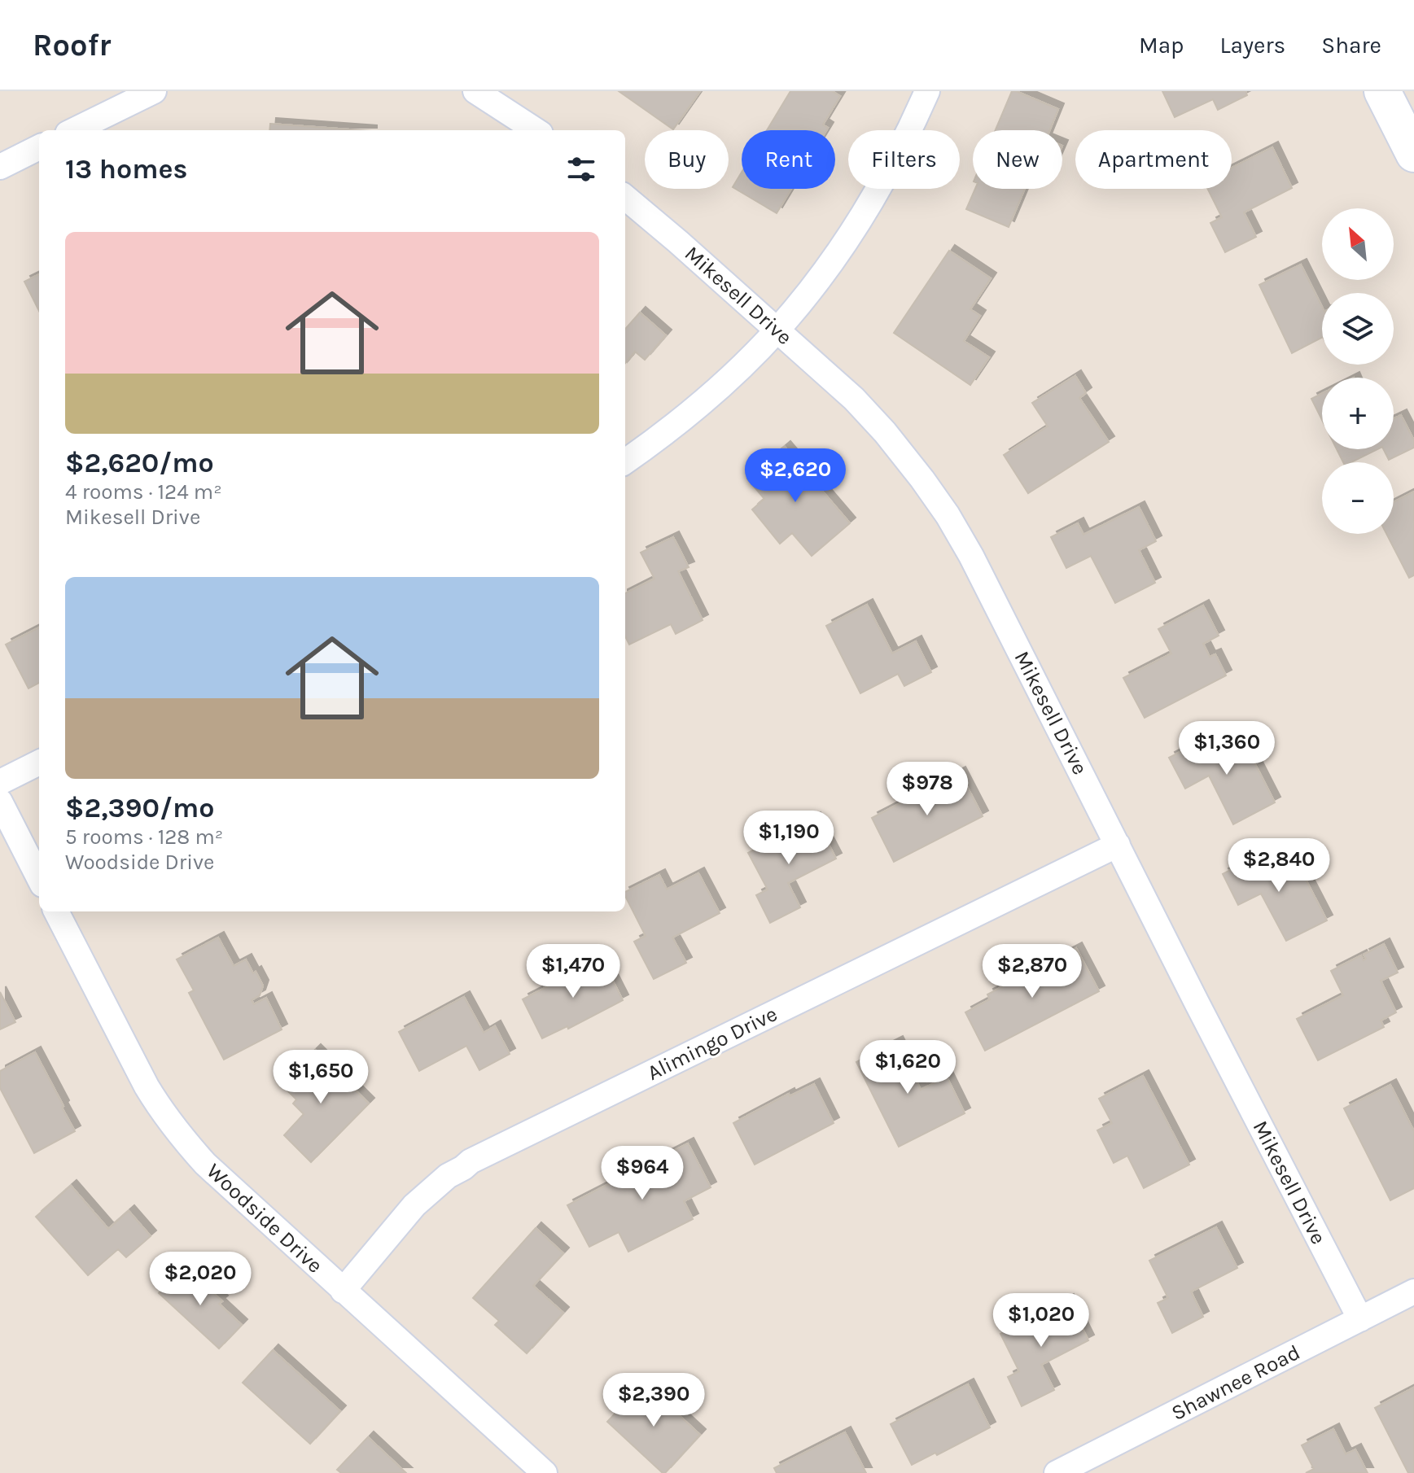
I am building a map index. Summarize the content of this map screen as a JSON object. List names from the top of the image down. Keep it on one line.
{"streets":{"street":["Mikesell Drive","Alimingo Drive","Woodside Drive","Shawnee Road"]},"crossings":[["Mikesell Drive","Alimingo Drive"],["Mikesell Drive","Shawnee Road"],["Alimingo Drive","Woodside Drive"]],"north":"top left","page":{"header":"Roofr","nav":["Map","Layers","Share"],"chip":["Buy","Rent","Filters","New","Apartment"],"heading":"13 homes","map_buttons":["+","−"],"list":[{"name":"$2,620/mo","note":"4 rooms · 124 m² · Mikesell Drive"},{"name":"$2,390/mo","note":"5 rooms · 128 m² · Woodside Drive"}],"price":["$2,620","$1,360","$978","$1,190","$2,840","$1,470","$2,870","$1,620","$1,650","$964","$2,020","$1,020","$2,390"]}}
